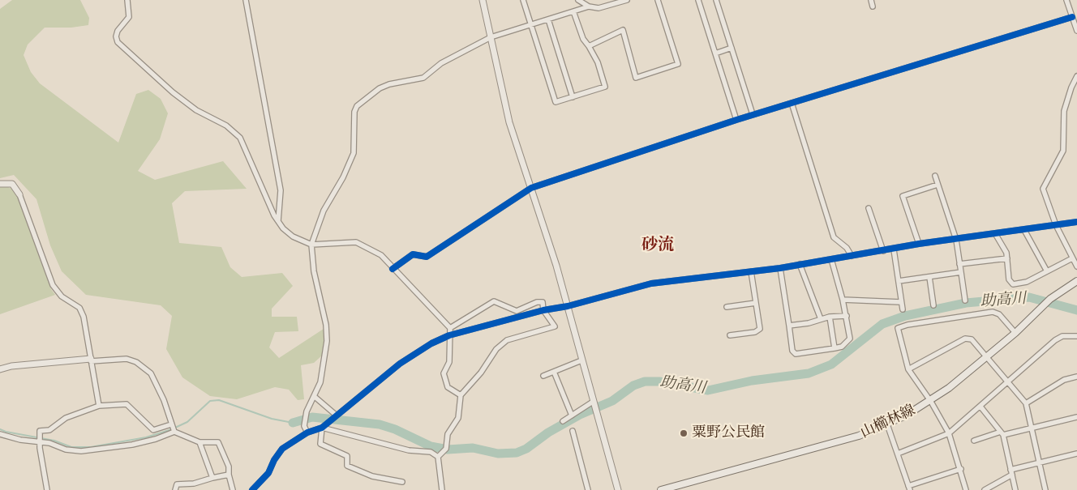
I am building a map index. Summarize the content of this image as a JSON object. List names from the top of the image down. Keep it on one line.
{"streets":{"main road":["山櫛林線"]},"districts":["砂流"],"water":["助高川"],"places":["粟野公民館"]}
